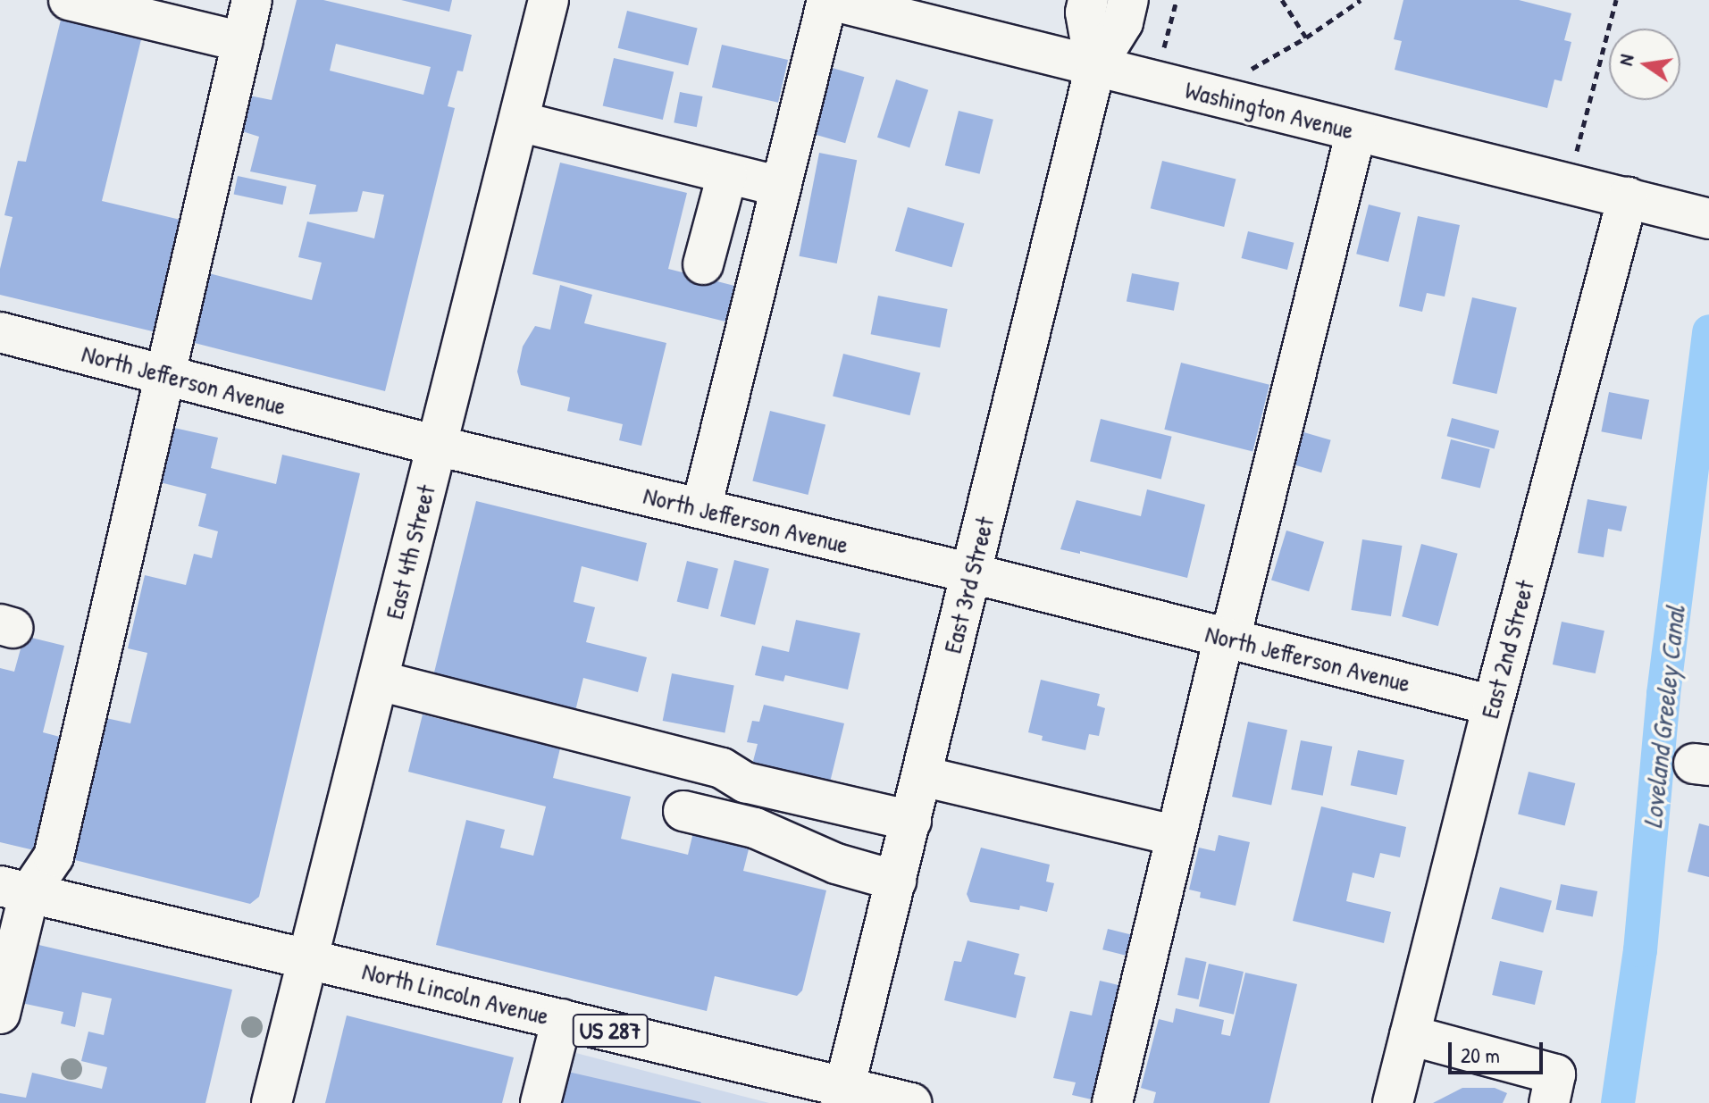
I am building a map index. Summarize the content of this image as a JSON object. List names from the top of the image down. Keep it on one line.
{"streets":{"main road":["Washington Avenue","North Jefferson Avenue","East 4th Street","East 3rd Street","East 2nd Street","North Lincoln Avenue","US 287"]},"crossings":[["Washington Avenue","East 3rd Street"],["Washington Avenue","East 2nd Street"],["North Jefferson Avenue","East 4th Street"],["North Jefferson Avenue","East 3rd Street"],["North Jefferson Avenue","East 2nd Street"],["East 4th Street","North Lincoln Avenue"],["East 3rd Street","North Lincoln Avenue"]],"water":["Loveland Greeley Canal"],"scale_bar":"20 m","north":"left"}
